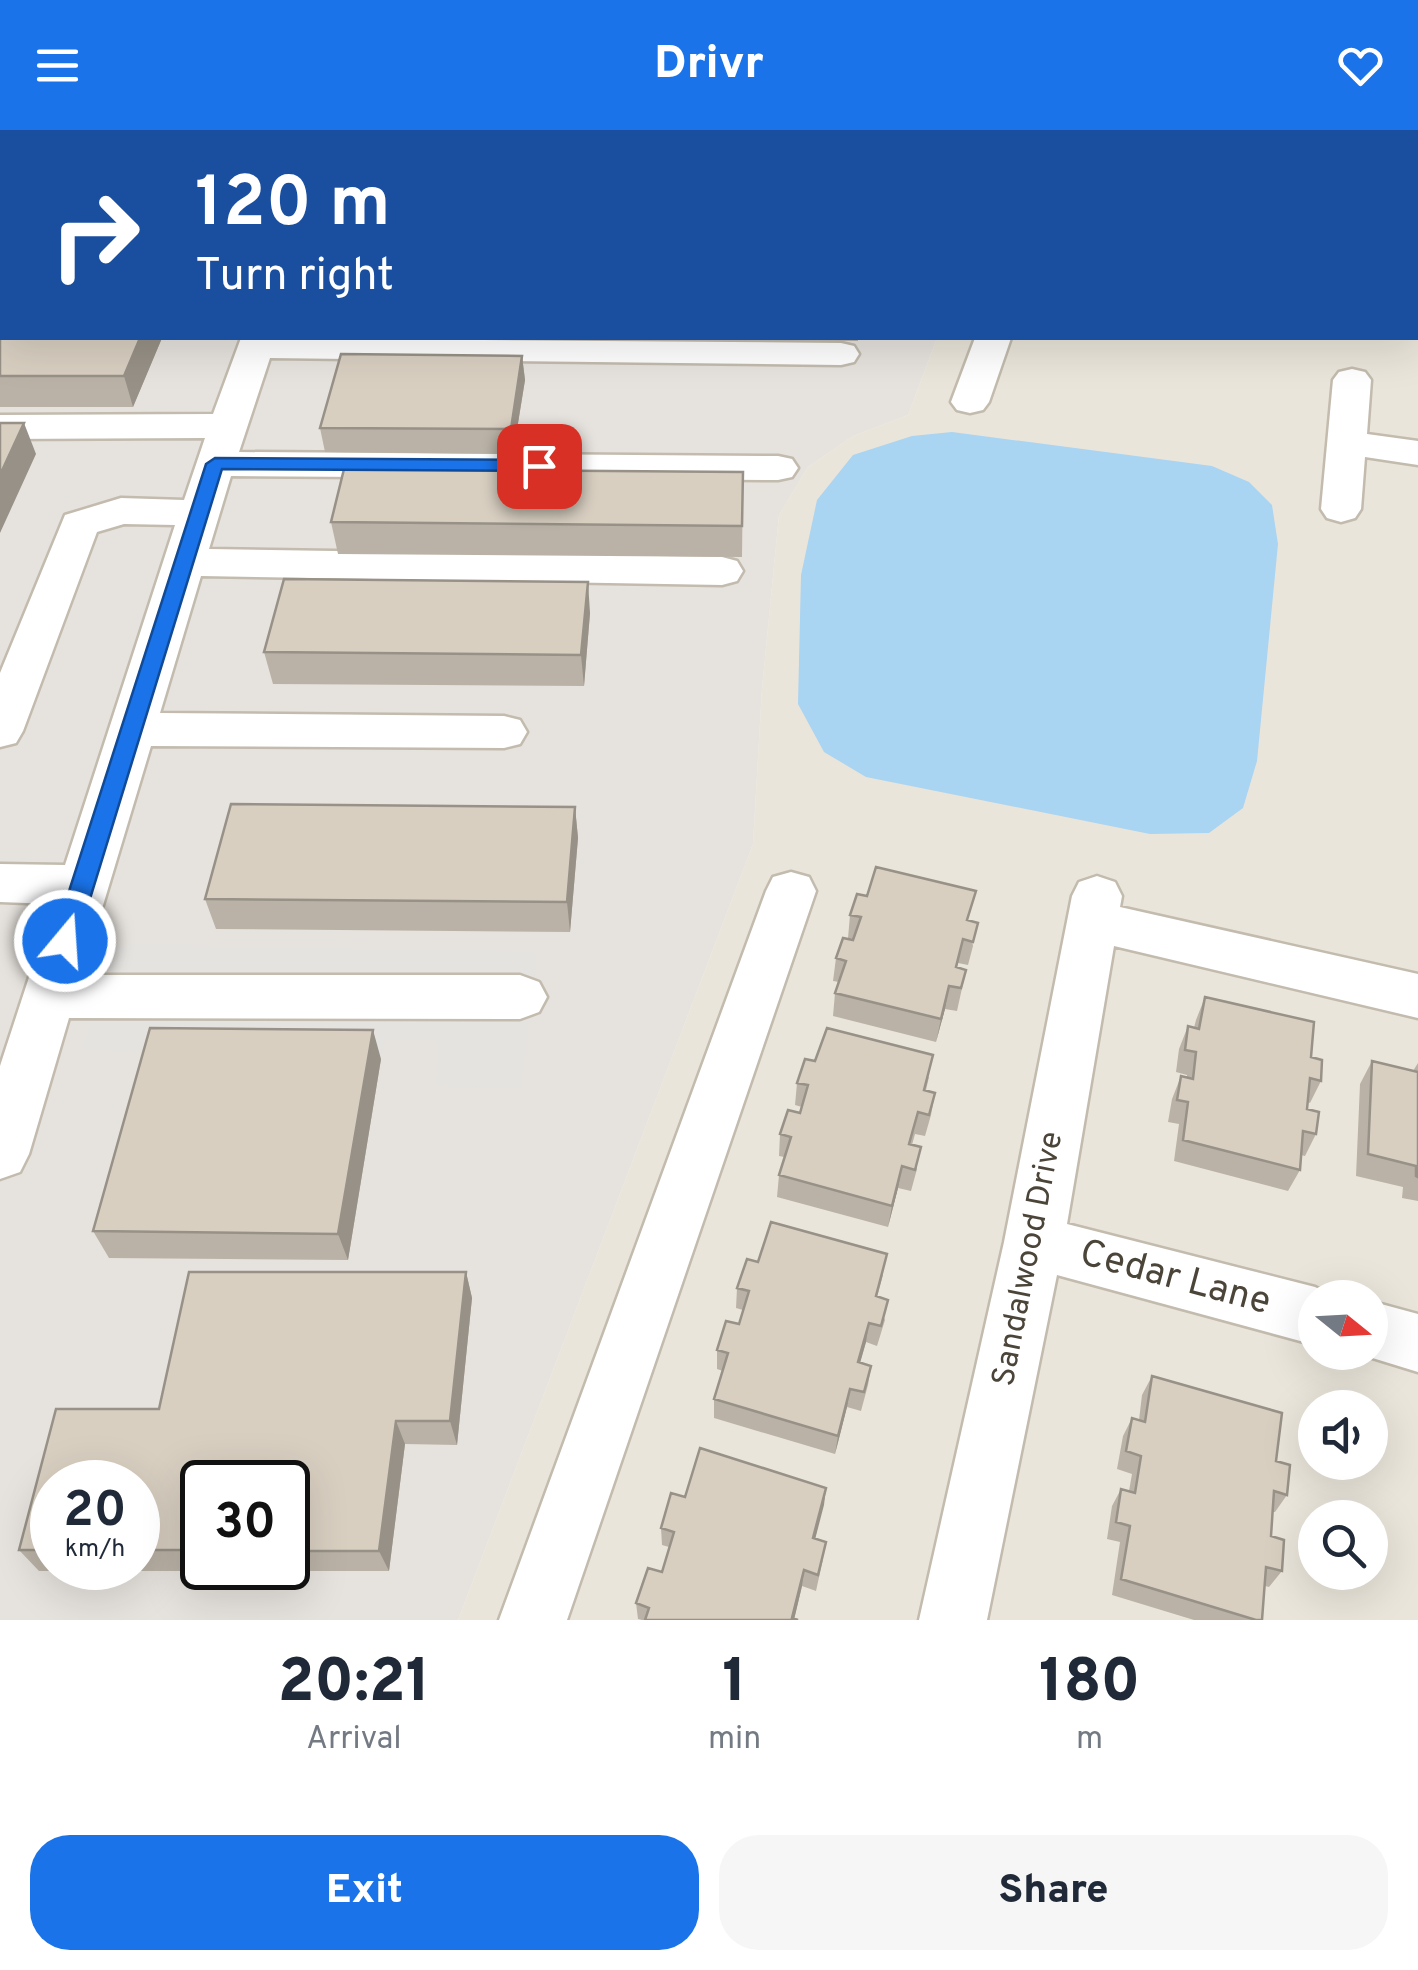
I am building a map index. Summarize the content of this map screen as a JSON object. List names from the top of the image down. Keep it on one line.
{"streets":{"street":["Sandalwood Drive","Cedar Lane"]},"crossings":[["Sandalwood Drive","Cedar Lane"]],"north":"right","page":{"header":"Drivr","turn":["120 m","Turn right"],"speed":"20 km/h","limit":"30","eta":["20:21","Arrival","1","min","180","m"],"buttons":["Exit","Share"]}}
